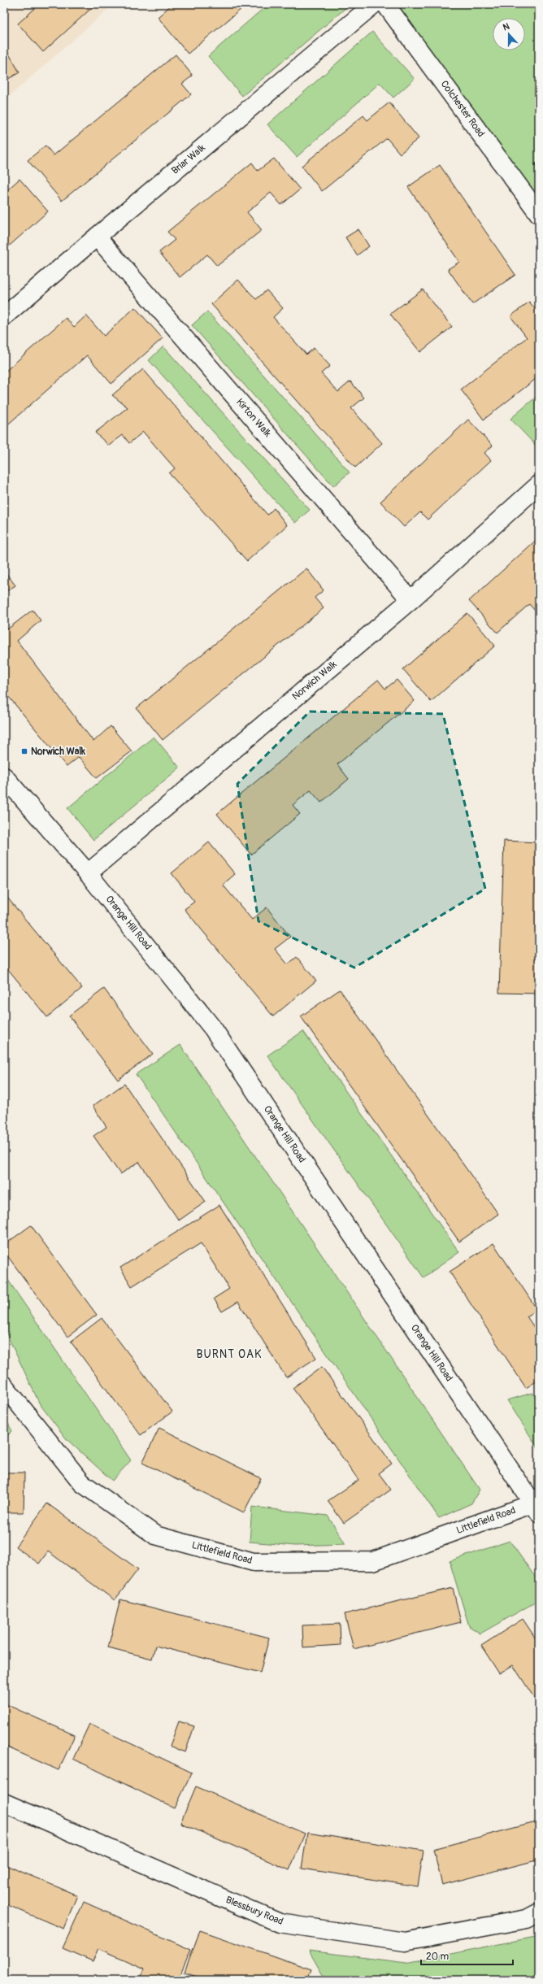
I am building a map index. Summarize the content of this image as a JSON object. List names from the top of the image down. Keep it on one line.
{"streets":{"street":["Colchester Road","Briar Walk","Kirton Walk","Norwich Walk","Orange Hill Road","Littlefield Road","Blessbury Road"]},"crossings":[["Briar Walk","Kirton Walk"],["Kirton Walk","Norwich Walk"],["Norwich Walk","Orange Hill Road"],["Orange Hill Road","Littlefield Road"]],"districts":["BURNT OAK"],"places":{"transit":["Norwich Walk"]},"scale_bar":"20 m","north":"top"}
